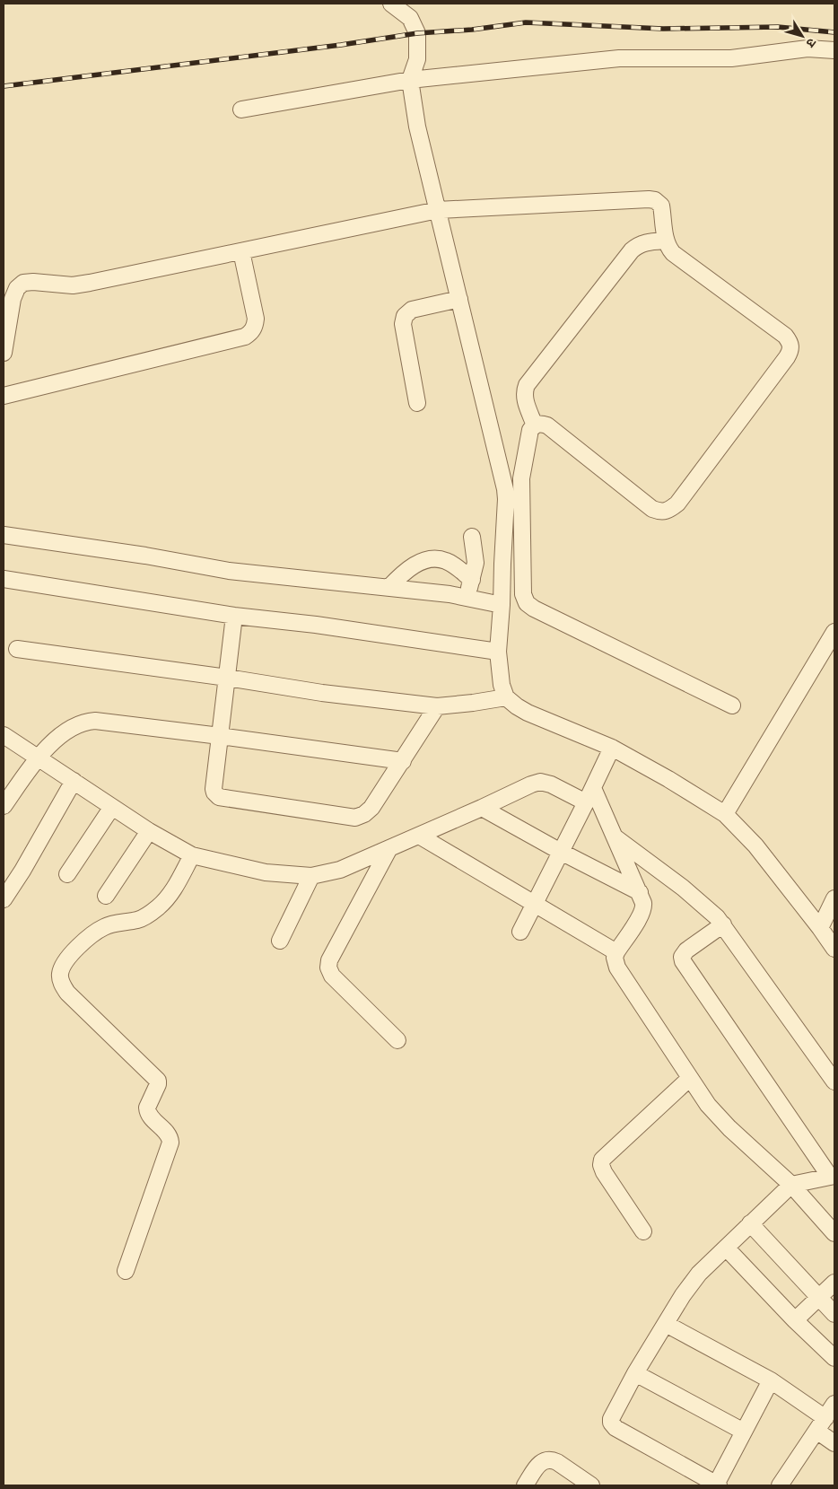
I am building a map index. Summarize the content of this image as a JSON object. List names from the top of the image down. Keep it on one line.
{"north":"bottom right"}
